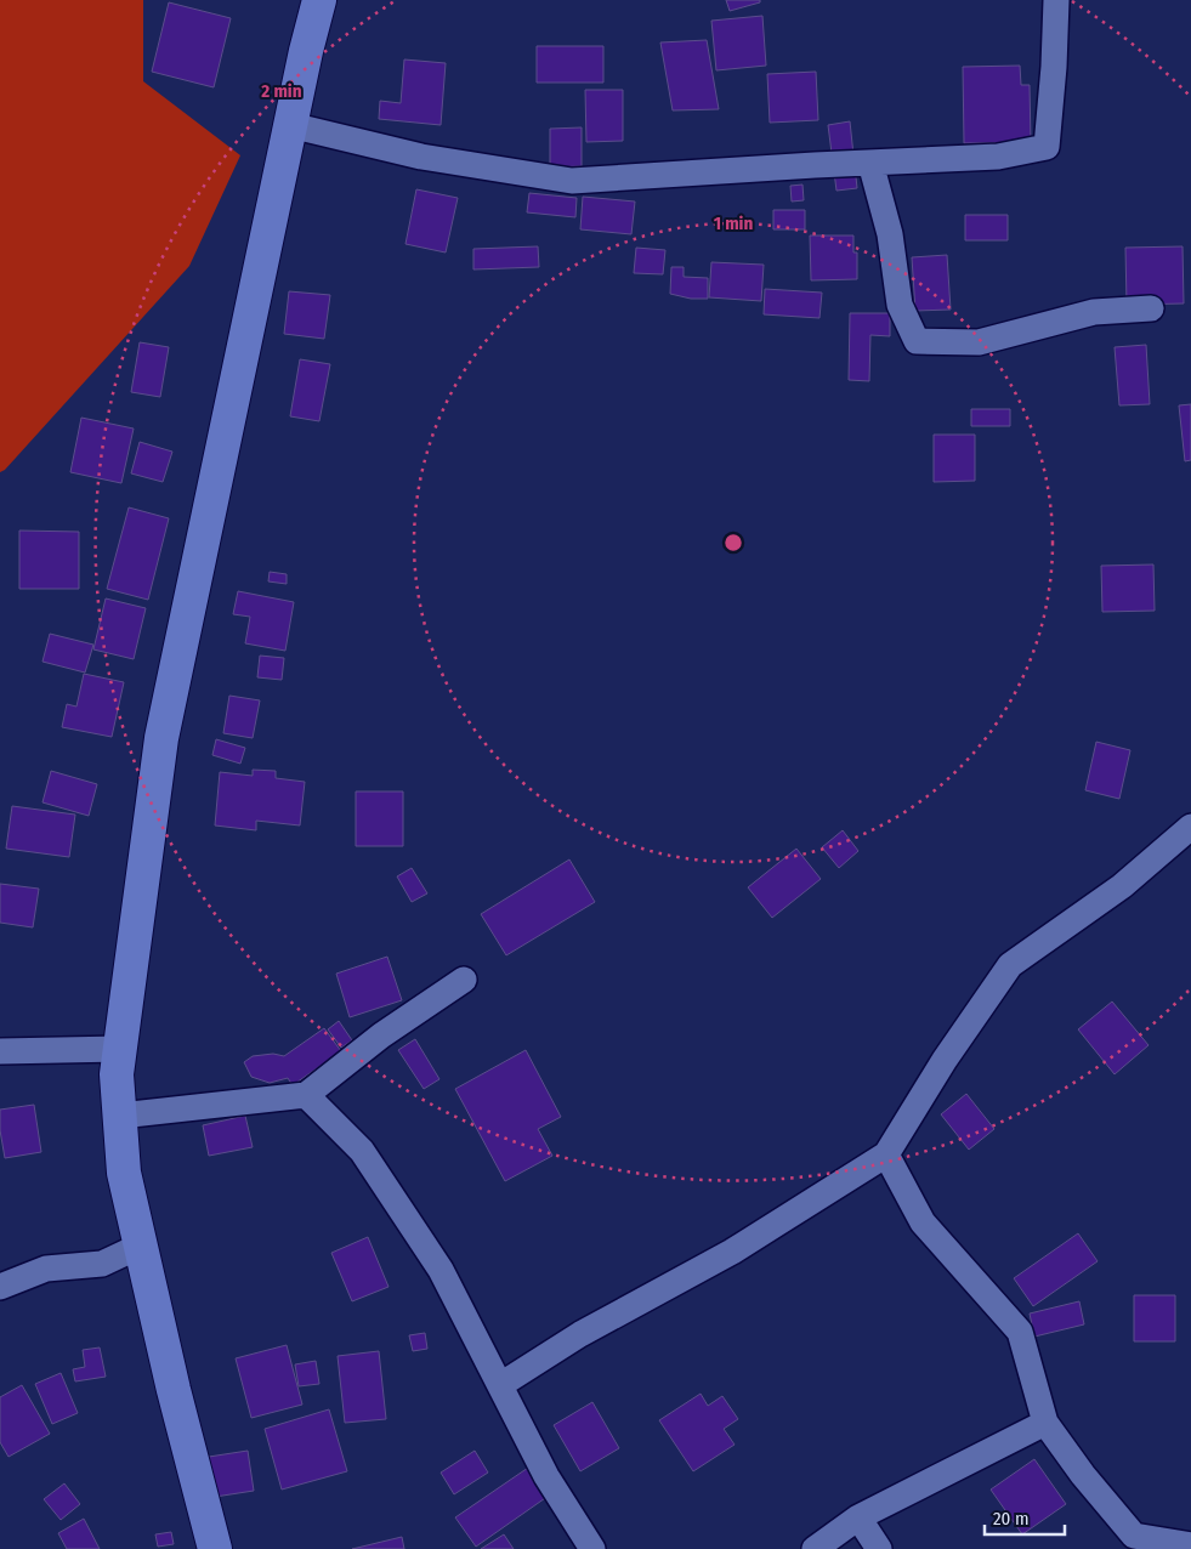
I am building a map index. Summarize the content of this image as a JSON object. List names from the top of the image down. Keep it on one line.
{"scale_bar":"20 m","rings":["2 min","1 min"]}
